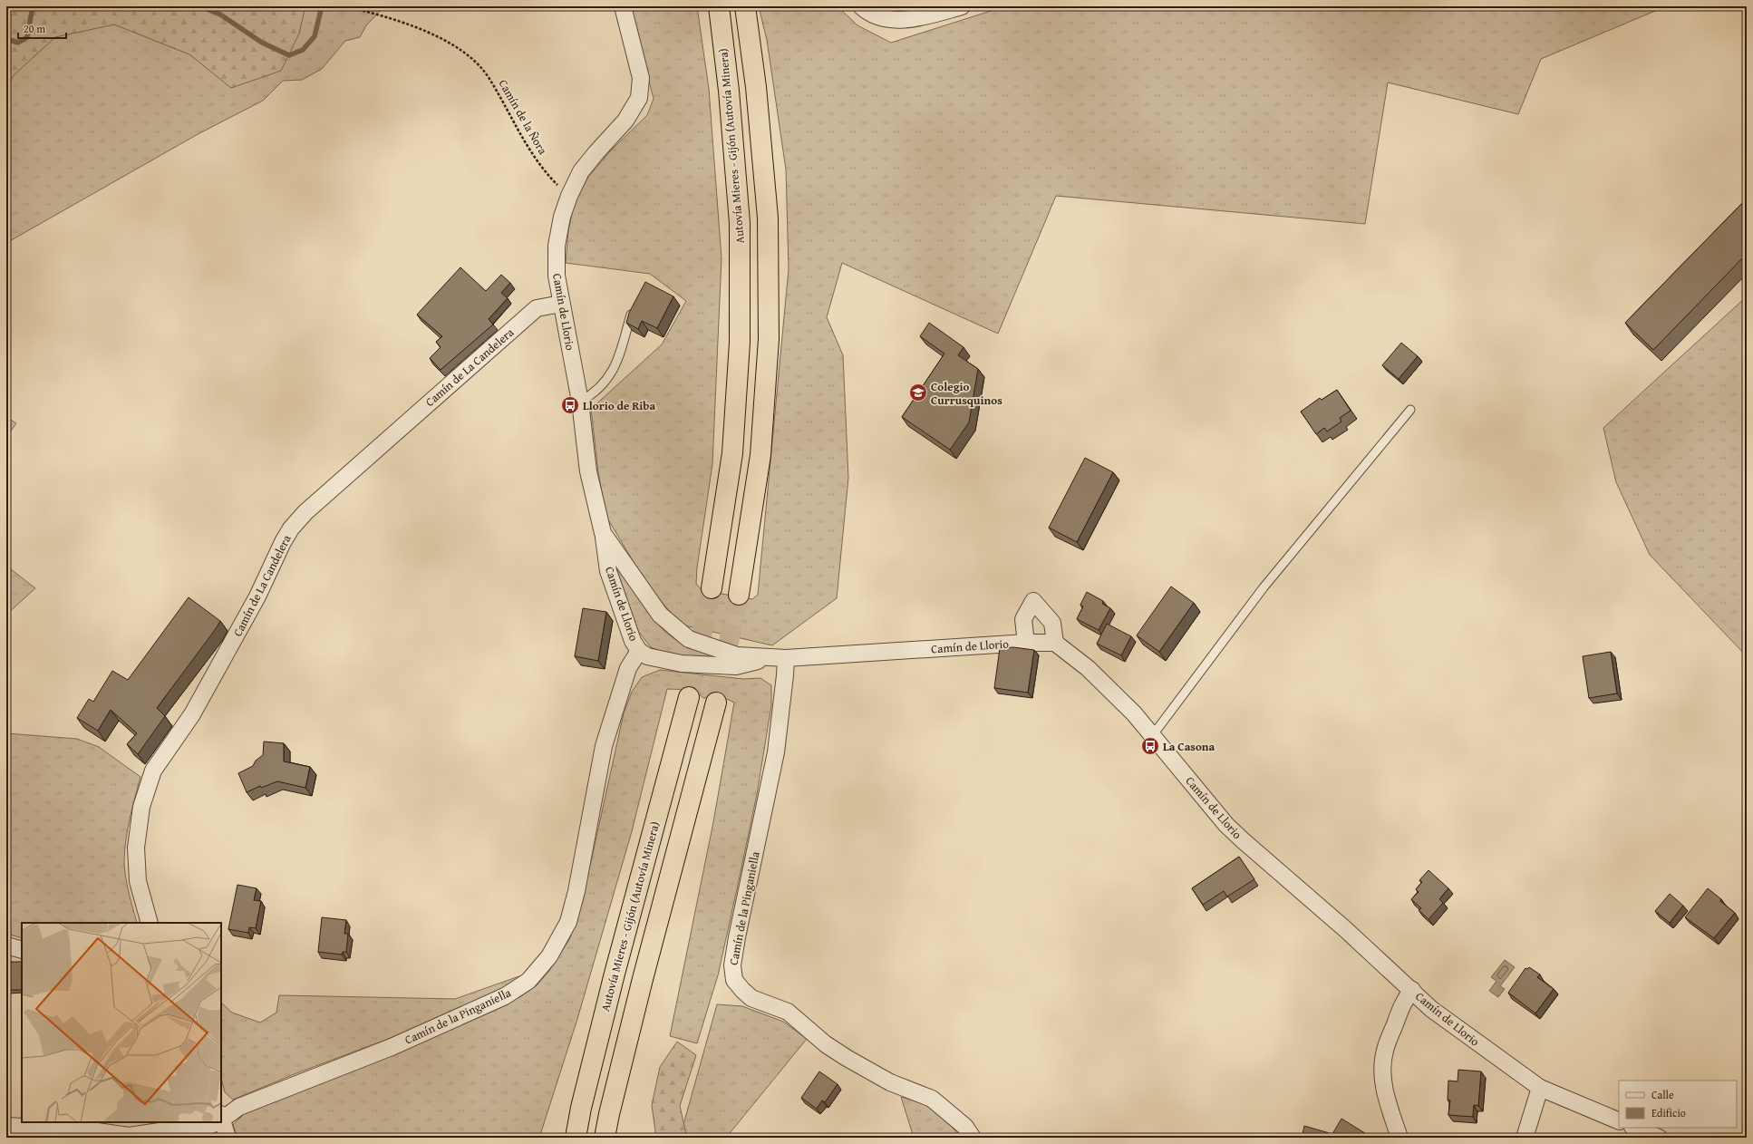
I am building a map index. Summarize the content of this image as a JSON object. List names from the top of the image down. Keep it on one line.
{"streets":{"highway":["Autovía Mieres - Gijón (Autovía Minera)"],"street":["Camín de Llorio","Camín de La Candelera","Camín de la Pinganiella"],"path":["Camín de la Ñora"]},"crossings":[["Camín de la Ñora","Camín de Llorio"],["Camín de Llorio","Camín de La Candelera"],["Camín de Llorio","Camín de la Pinganiella"]],"places":{"school or university":["Colegio Currusquinos"],"bus stop":["Llorio de Riba","La Casona"]},"legend":["Calle","Edificio"],"scale_bar":"20 m"}
